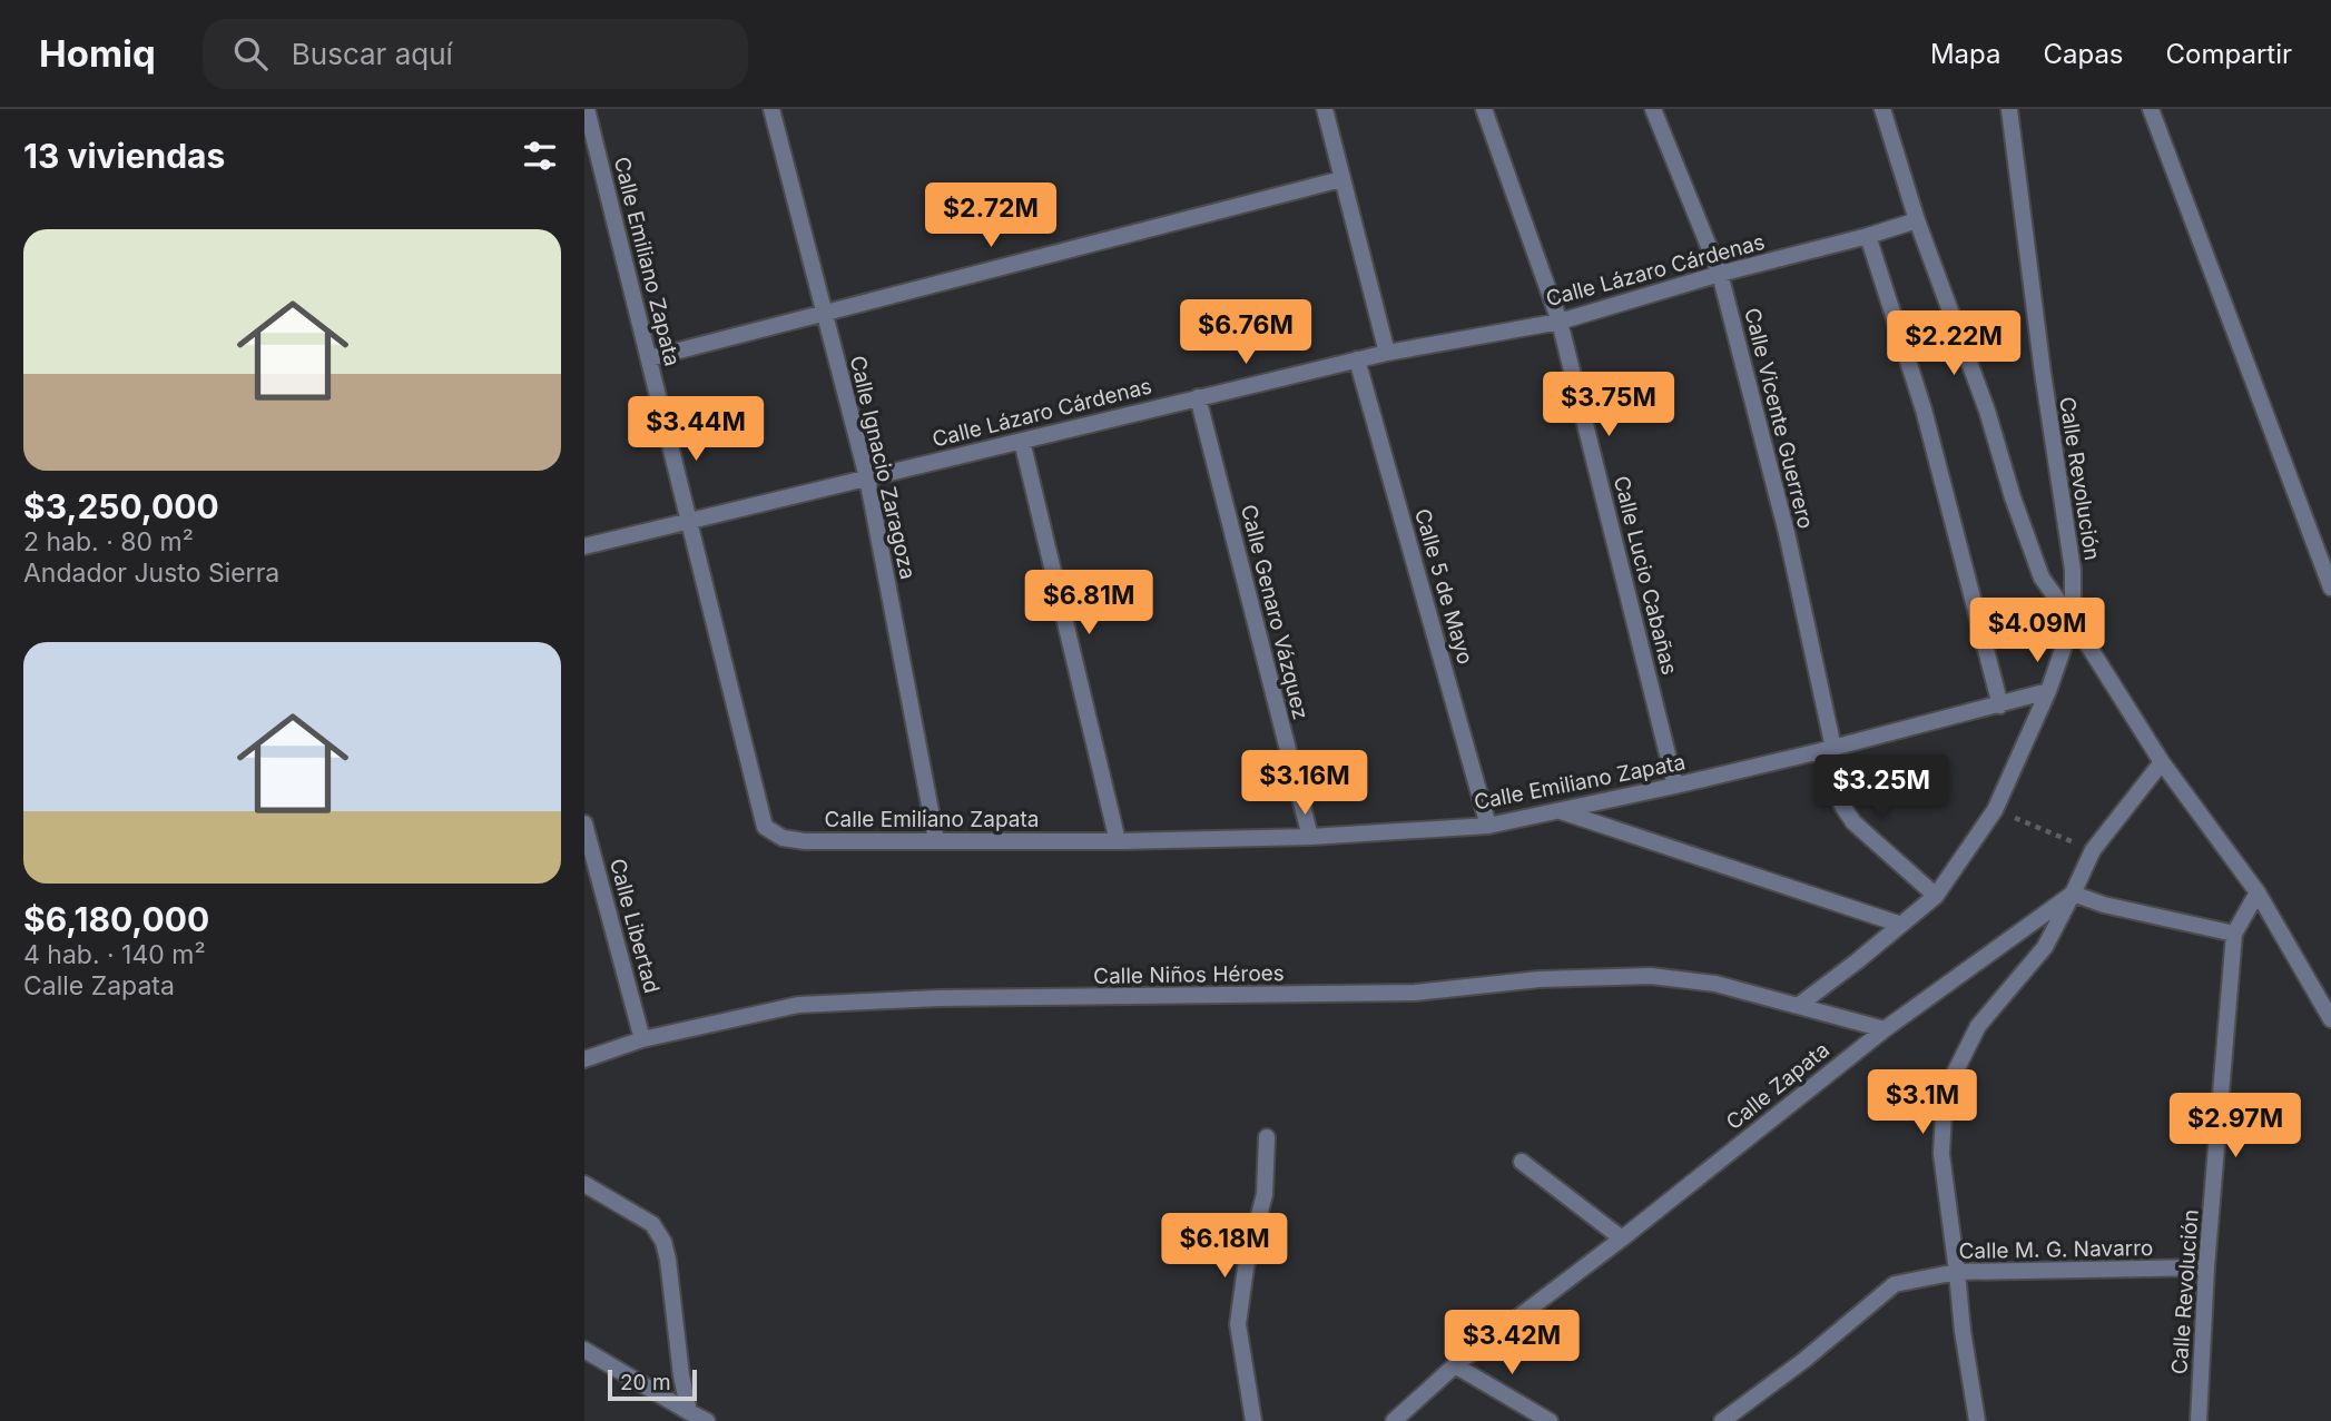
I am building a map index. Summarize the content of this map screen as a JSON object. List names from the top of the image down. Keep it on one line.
{"streets":{"street":["Calle Emiliano Zapata","Calle Lázaro Cárdenas","Calle Vicente Guerrero","Calle Ignacio Zaragoza","Calle Revolución","Calle Lucio Cabañas","Calle 5 de Mayo","Calle Genaro Vázquez","Calle Libertad","Calle Niños Héroes","Calle Zapata","Calle M. G. Navarro"]},"crossings":[["Calle Emiliano Zapata","Calle Lázaro Cárdenas"],["Calle Emiliano Zapata","Calle Vicente Guerrero"],["Calle Emiliano Zapata","Calle Ignacio Zaragoza"],["Calle Emiliano Zapata","Calle Lucio Cabañas"],["Calle Emiliano Zapata","Calle 5 de Mayo"],["Calle Emiliano Zapata","Calle Genaro Vázquez"],["Calle Lázaro Cárdenas","Calle Vicente Guerrero"],["Calle Lázaro Cárdenas","Calle Ignacio Zaragoza"],["Calle Lázaro Cárdenas","Calle Lucio Cabañas"],["Calle Lázaro Cárdenas","Calle 5 de Mayo"],["Calle Lázaro Cárdenas","Calle Genaro Vázquez"],["Calle Revolución","Calle M. G. Navarro"],["Calle Libertad","Calle Niños Héroes"],["Calle Niños Héroes","Calle Zapata"]],"scale_bar":"20 m","page":{"header":"Homiq","search":"Buscar aquí","nav":["Mapa","Capas","Compartir"],"heading":"13 viviendas","price":["$2.72M","$6.76M","$2.22M","$3.75M","$3.44M","$6.81M","$4.09M","$3.16M","$3.25M","$3.1M","$2.97M","$6.18M","$3.42M"],"list":[{"name":"$3,250,000","note":"2 hab. · 80 m² · Andador Justo Sierra"},{"name":"$6,180,000","note":"4 hab. · 140 m² · Calle Zapata"}],"scale":"20 m"}}
